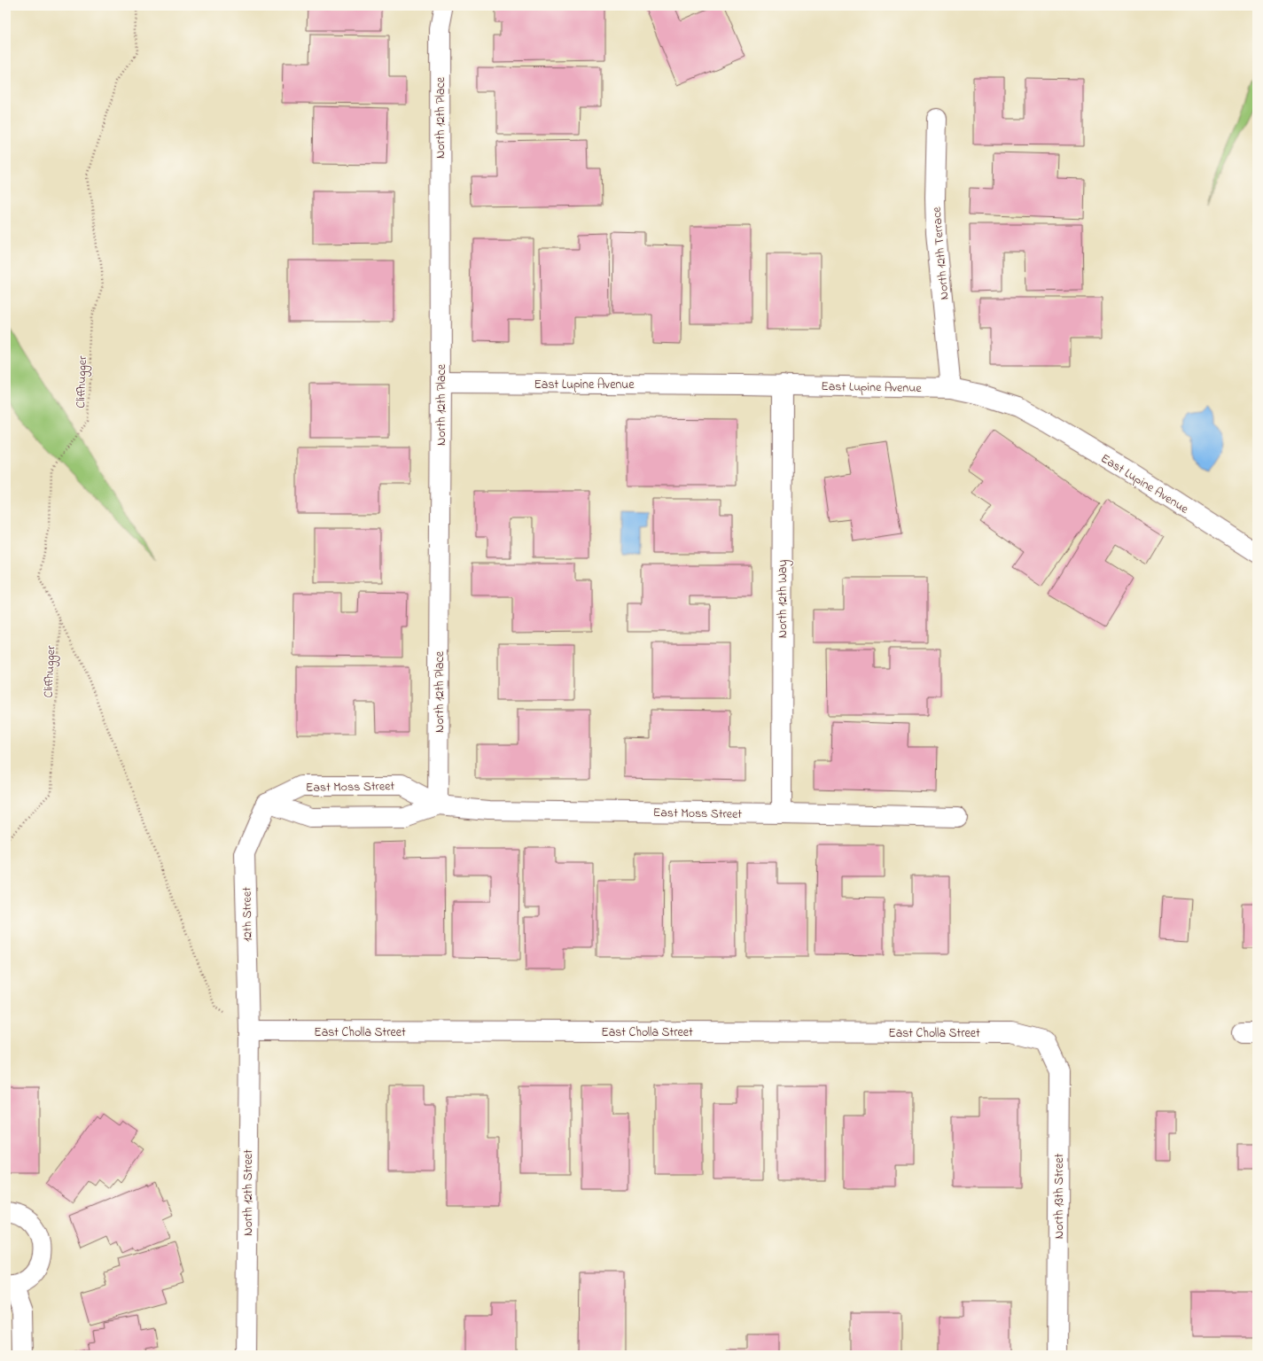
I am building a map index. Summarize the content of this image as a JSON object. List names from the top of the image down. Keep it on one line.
{"streets":{"street":["North 12th Place","North 12th Terrace","East Lupine Avenue","North 12th Way","East Moss Street","12th Street","East Cholla Street","North 12th Street","North 13th Street"],"path":["Cliffhugger"]},"crossings":[["North 12th Place","East Lupine Avenue"],["North 12th Place","East Moss Street"],["North 12th Terrace","East Lupine Avenue"],["East Lupine Avenue","North 12th Way"],["North 12th Way","East Moss Street"],["East Moss Street","12th Street"],["12th Street","East Cholla Street"],["12th Street","North 12th Street"],["East Cholla Street","North 12th Street"],["East Cholla Street","North 13th Street"]]}
